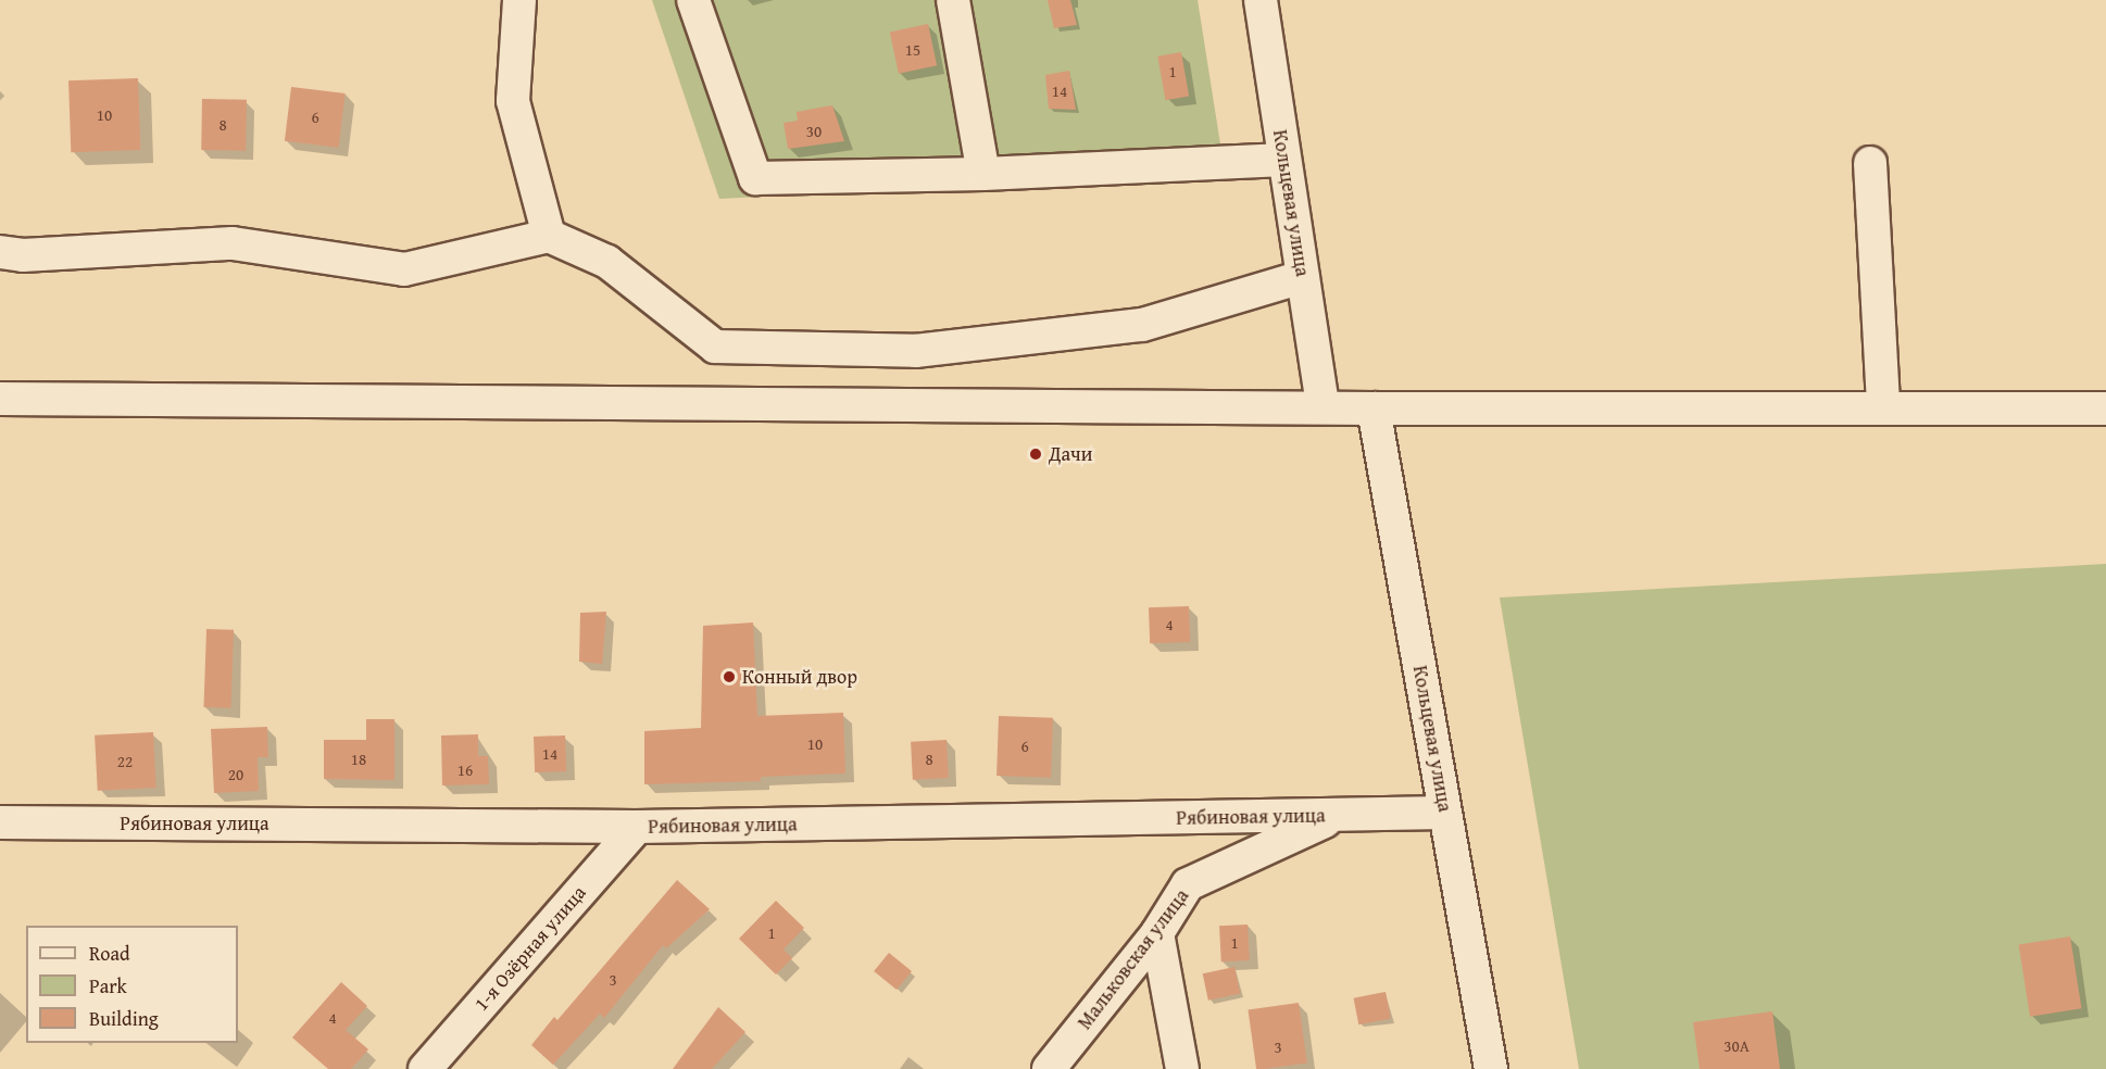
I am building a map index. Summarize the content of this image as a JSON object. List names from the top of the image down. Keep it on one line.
{"streets":{"street":["Кольцевая улица","Рябиновая улица","1-я Озёрная улица","Мальковская улица"]},"crossings":[["Кольцевая улица","Рябиновая улица"],["Рябиновая улица","1-я Озёрная улица"],["Рябиновая улица","Мальковская улица"]],"places":["Дачи","Конный двор"],"house_numbers":["15","1","14","10","6","8","30","4","10","6","14","18","8","22","16","20","1","1","3","4","30А","3"],"legend":["Road","Park","Building"]}
